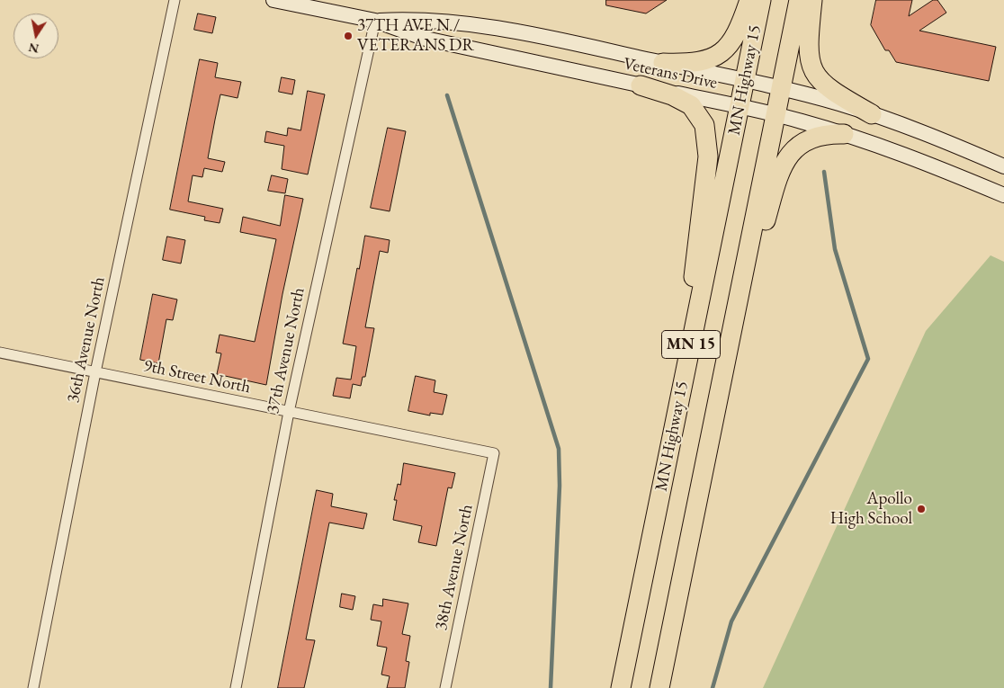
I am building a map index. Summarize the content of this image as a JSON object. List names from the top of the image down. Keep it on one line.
{"streets":{"highway":["MN Highway 15","MN 15"],"main road":["Veterans Drive"],"street":["36th Avenue North","37th Avenue North","9th Street North","38th Avenue North"]},"crossings":[["Veterans Drive","MN Highway 15"],["Veterans Drive","MN 15"],["Veterans Drive","37th Avenue North"],["36th Avenue North","9th Street North"],["37th Avenue North","9th Street North"],["9th Street North","38th Avenue North"]],"places":["37TH AVE N / VETERANS DR","Apollo High School"],"north":"bottom"}
